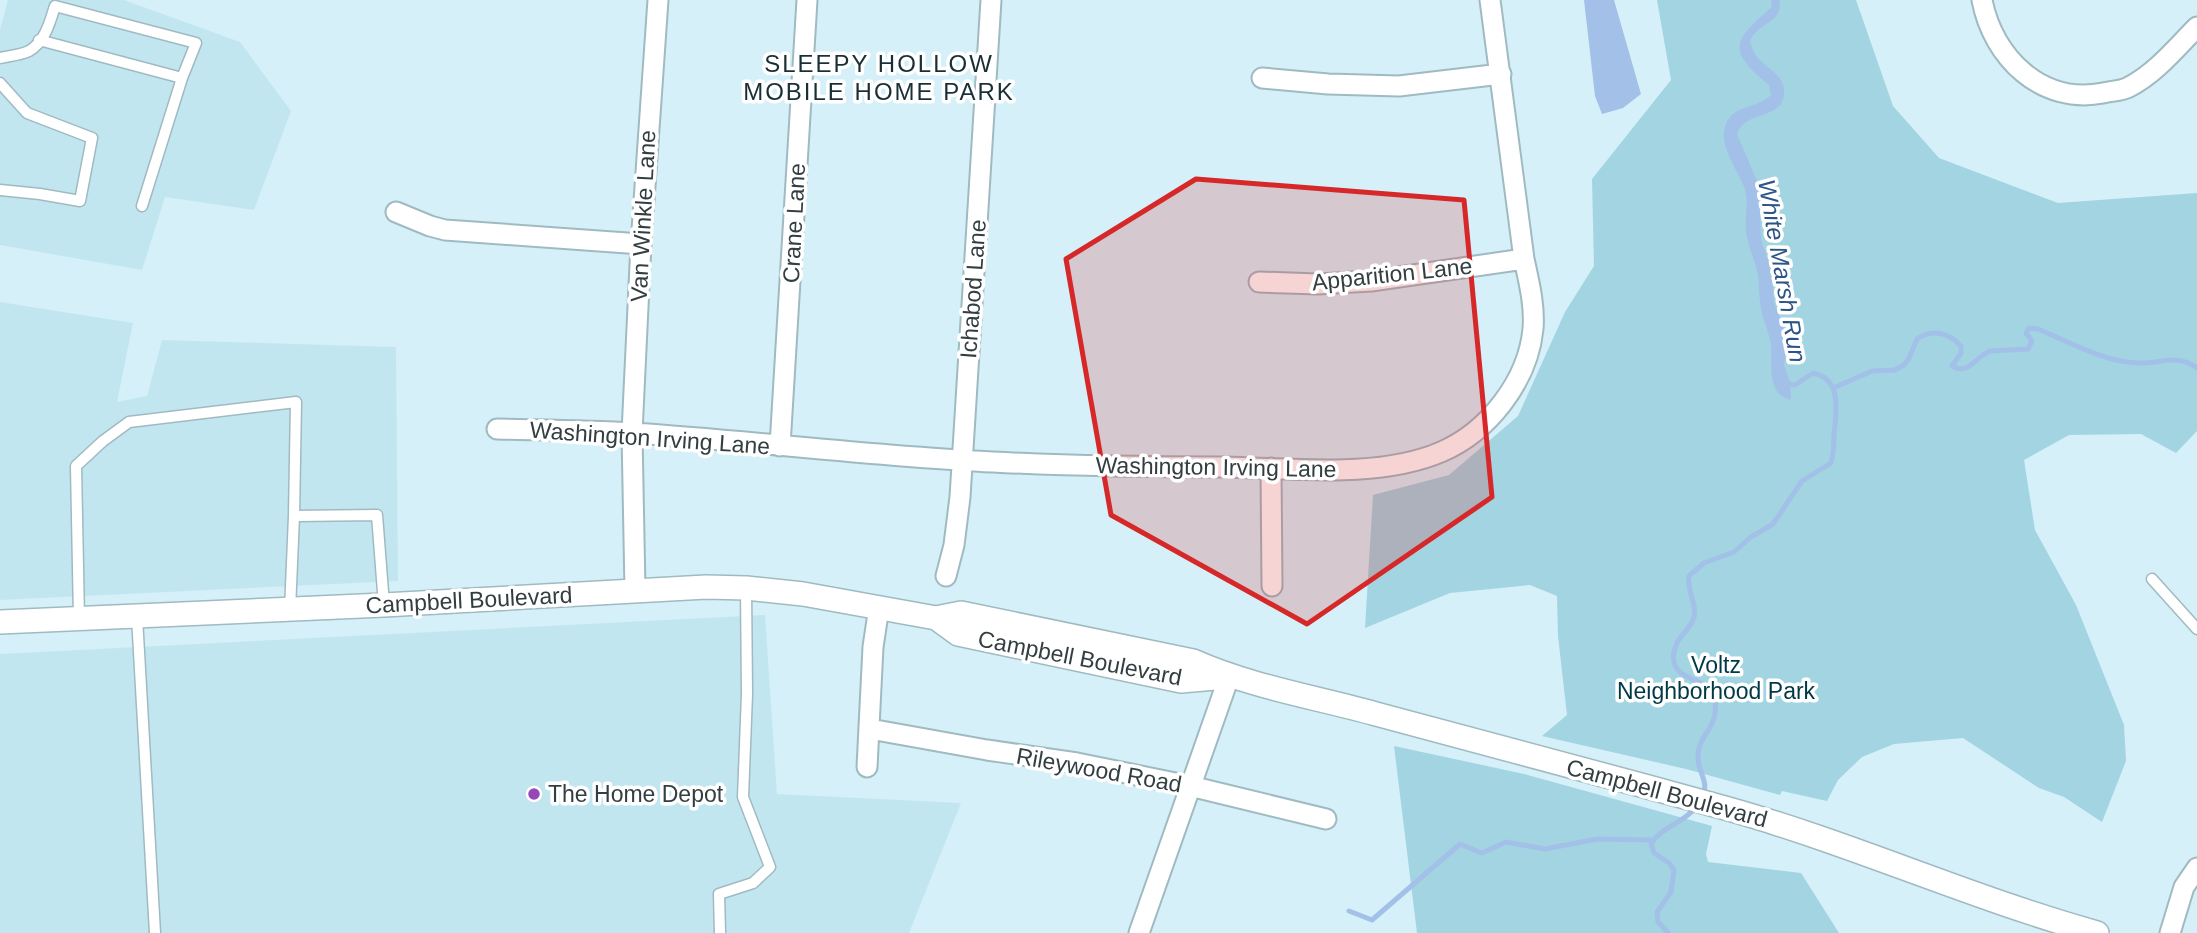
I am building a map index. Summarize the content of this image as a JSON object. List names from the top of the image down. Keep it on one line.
{"streets":{"street":["Van Winkle Lane","Crane Lane","Apparition Lane","Ichabod Lane","Washington Irving Lane","Campbell Boulevard","Rileywood Road"]},"crossings":[["Van Winkle Lane","Washington Irving Lane"],["Van Winkle Lane","Campbell Boulevard"],["Crane Lane","Washington Irving Lane"],["Apparition Lane","Washington Irving Lane"],["Ichabod Lane","Washington Irving Lane"]],"districts":["SLEEPY HOLLOW MOBILE HOME PARK"],"water":["White Marsh Run"],"parks":["Voltz Neighborhood Park"],"places":["The Home Depot"]}
